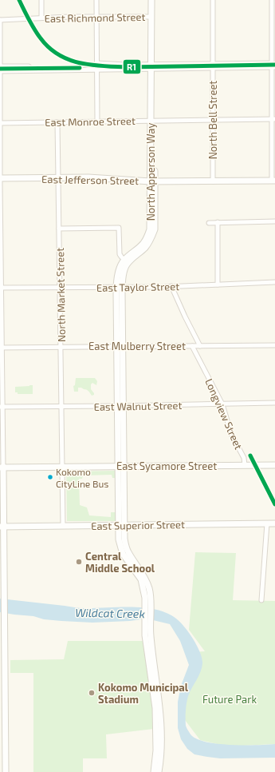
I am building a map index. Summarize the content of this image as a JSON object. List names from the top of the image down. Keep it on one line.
{"streets":{"main road":["North Apperson Way","East Jefferson Street","East Sycamore Street","East Superior Street"],"street":["East Richmond Street","North Bell Street","East Monroe Street","East Taylor Street","North Market Street","East Mulberry Street","East Walnut Street","Longview Street"]},"crossings":[["East Richmond Street","North Apperson Way"],["North Bell Street","East Monroe Street"],["North Bell Street","East Jefferson Street"],["East Monroe Street","North Apperson Way"],["East Monroe Street","North Market Street"],["North Apperson Way","East Jefferson Street"],["North Apperson Way","East Taylor Street"],["North Apperson Way","East Mulberry Street"],["North Apperson Way","East Walnut Street"],["North Apperson Way","East Sycamore Street"],["North Apperson Way","East Superior Street"],["East Jefferson Street","North Market Street"],["East Taylor Street","North Market Street"],["North Market Street","East Mulberry Street"],["North Market Street","East Walnut Street"],["North Market Street","East Sycamore Street"],["North Market Street","East Superior Street"],["East Mulberry Street","Longview Street"],["East Walnut Street","Longview Street"],["Longview Street","East Sycamore Street"]],"water":["Wildcat Creek"],"parks":["Future Park"],"places":["Kokomo CityLine Bus","Central Middle School","Kokomo Municipal Stadium"],"lines":["transit line R1"]}
